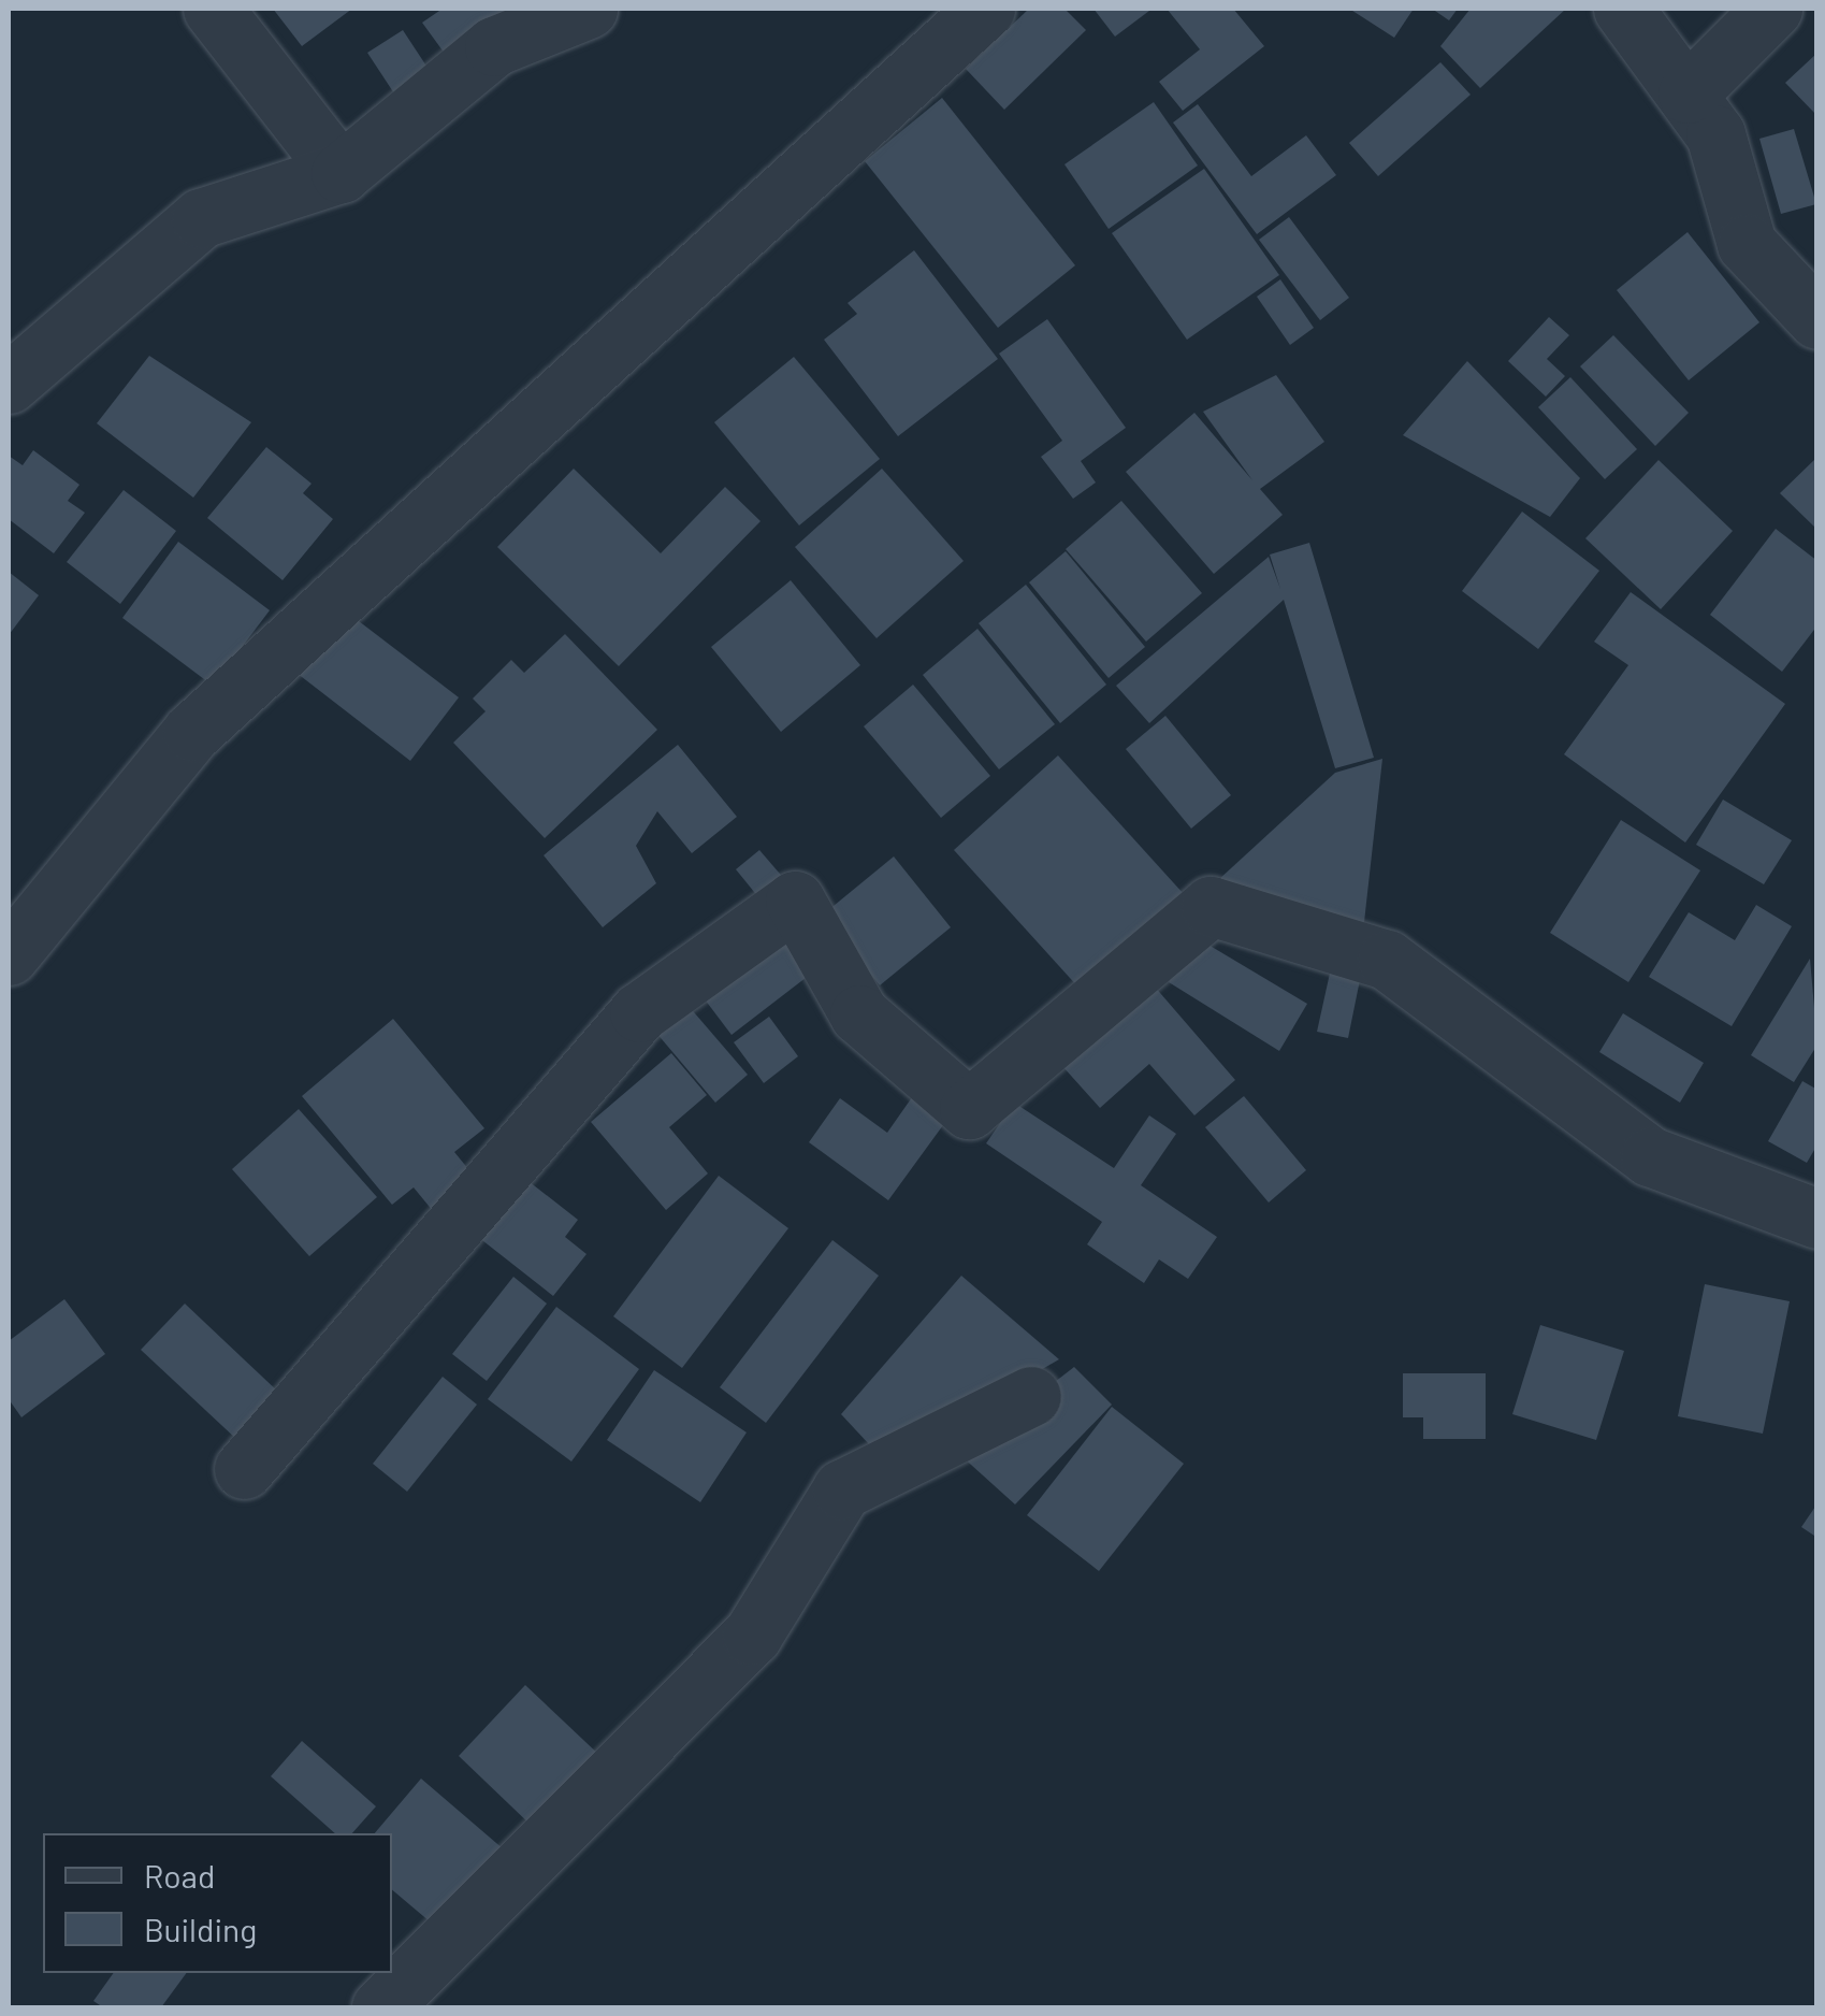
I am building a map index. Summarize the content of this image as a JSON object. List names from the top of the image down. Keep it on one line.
{"legend":["Road","Building"]}
